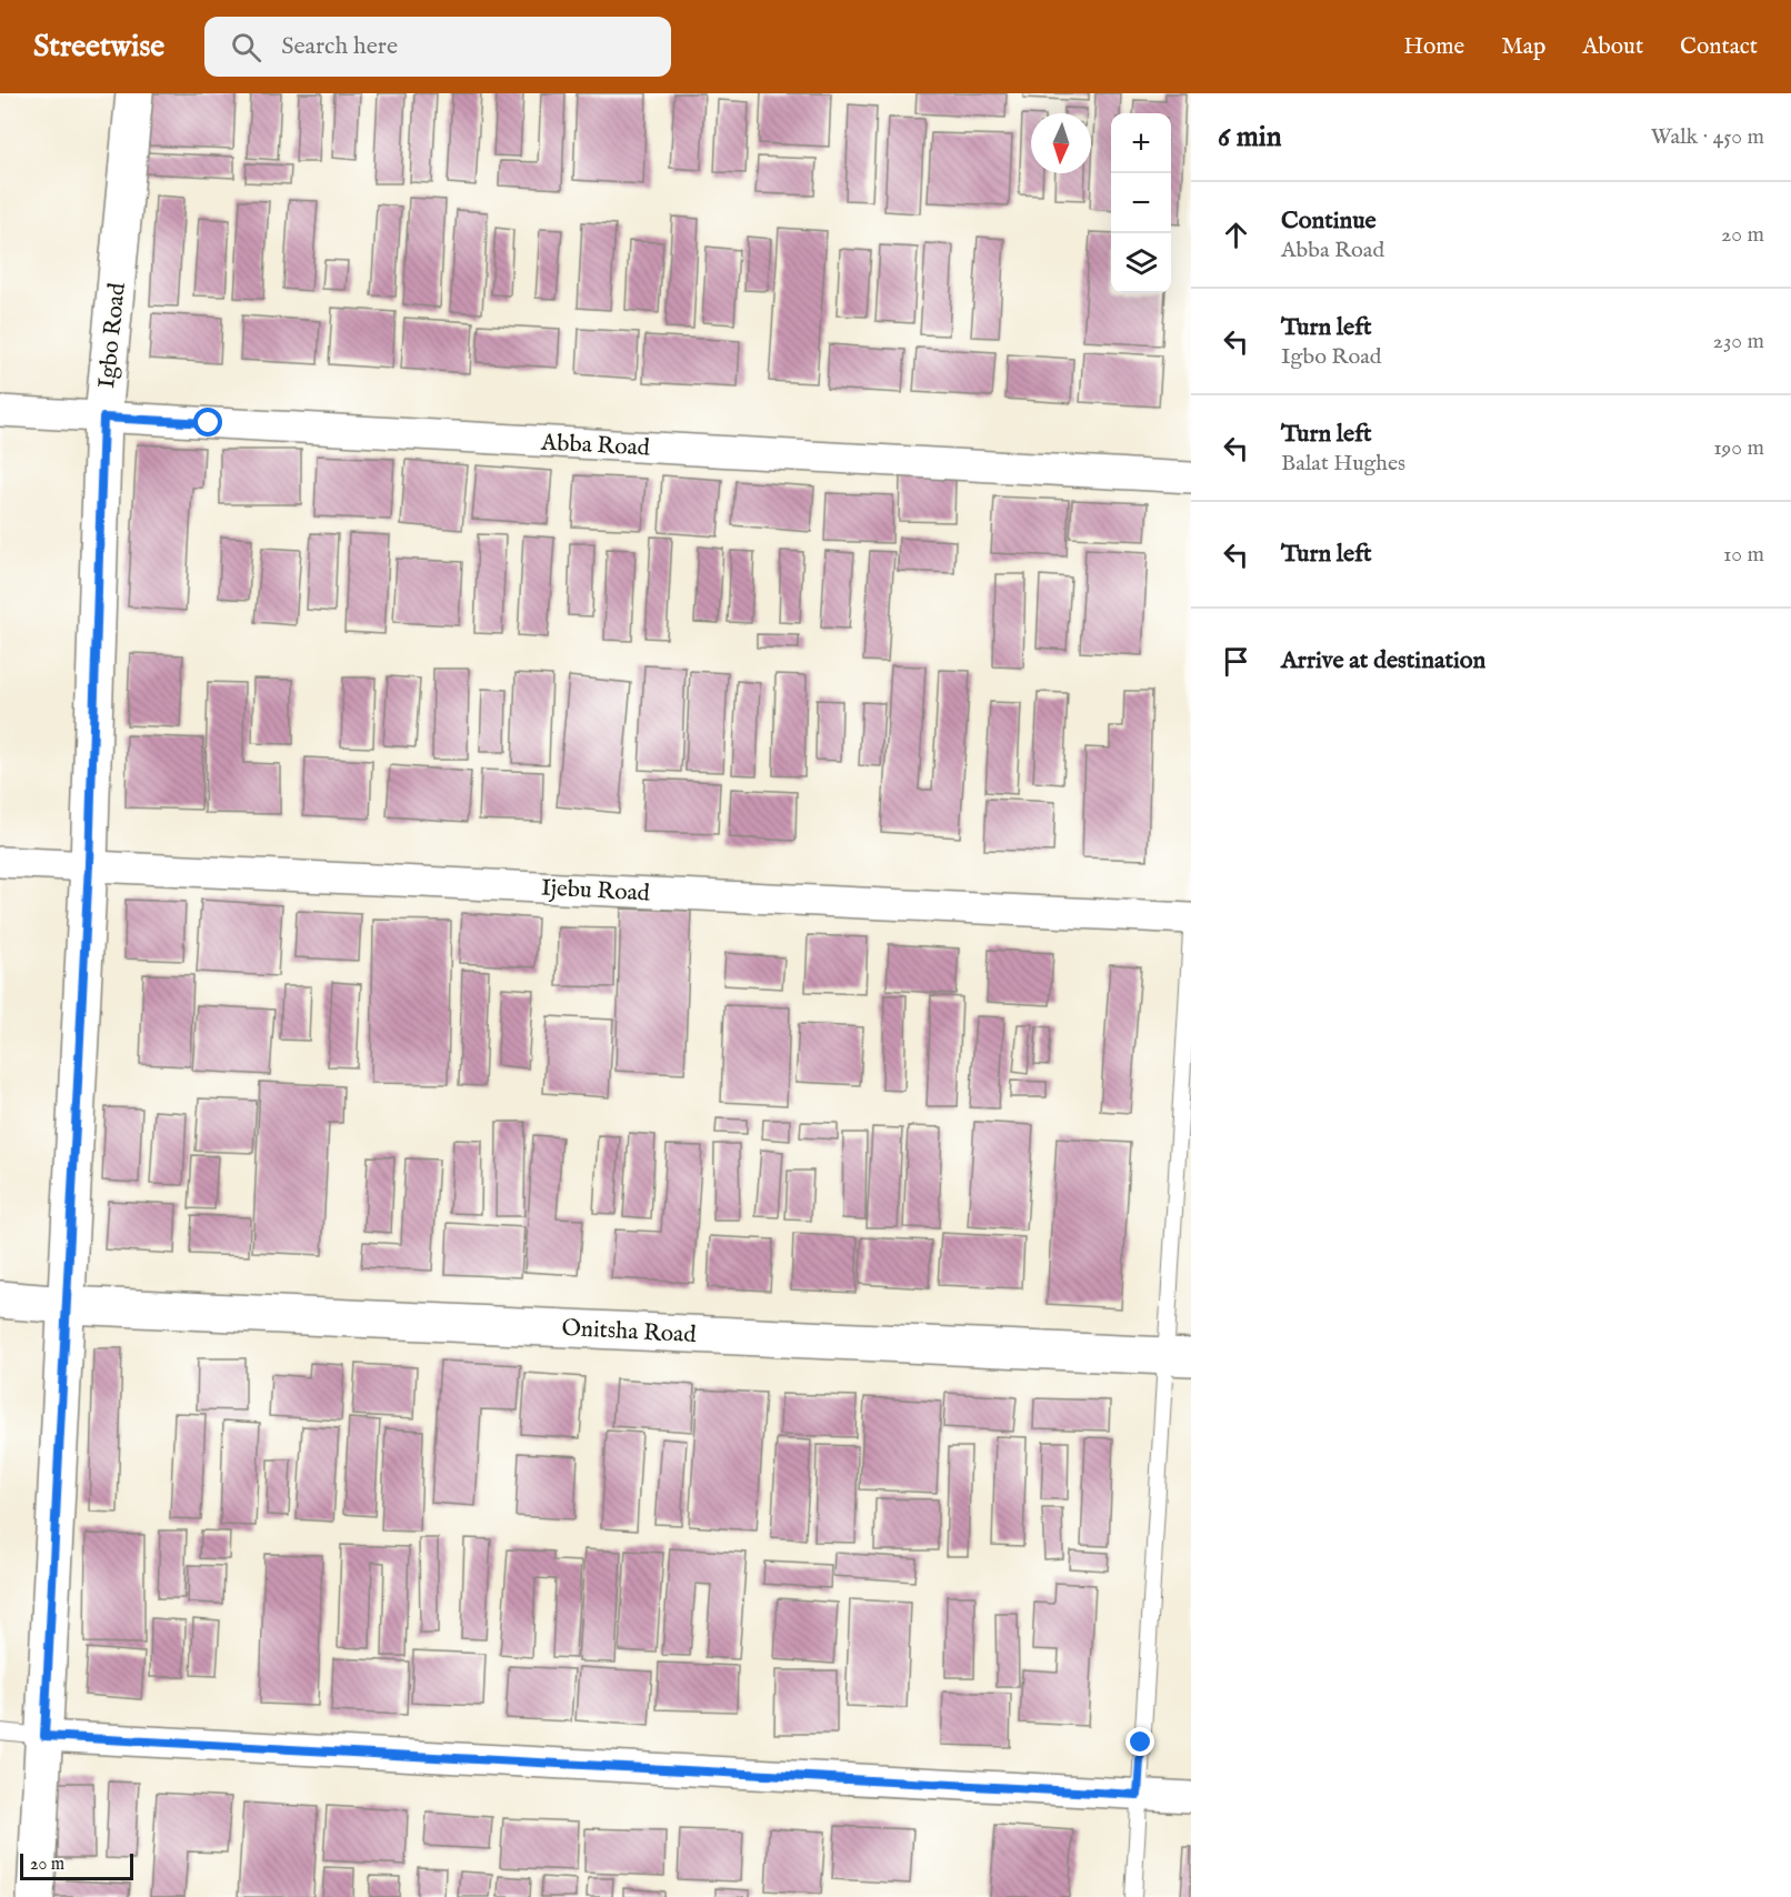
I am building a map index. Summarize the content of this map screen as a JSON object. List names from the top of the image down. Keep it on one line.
{"streets":{"street":["Igbo Road","Abba Road","Ijebu Road","Onitsha Road"]},"crossings":[["Igbo Road","Abba Road"],["Igbo Road","Ijebu Road"],["Igbo Road","Onitsha Road"]],"scale_bar":"20 m","north":"bottom","page":{"header":"Streetwise","search":"Search here","nav":["Home","Map","About","Contact"],"heading":["6 min","Walk · 450 m"],"map_buttons":["+","−"],"list":[["Continue","Abba Road","20 m"],["Turn left","Igbo Road","230 m"],["Turn left","Balat Hughes","190 m"],["Turn left","10 m"],"Arrive at destination"],"scale":"20 m"}}
